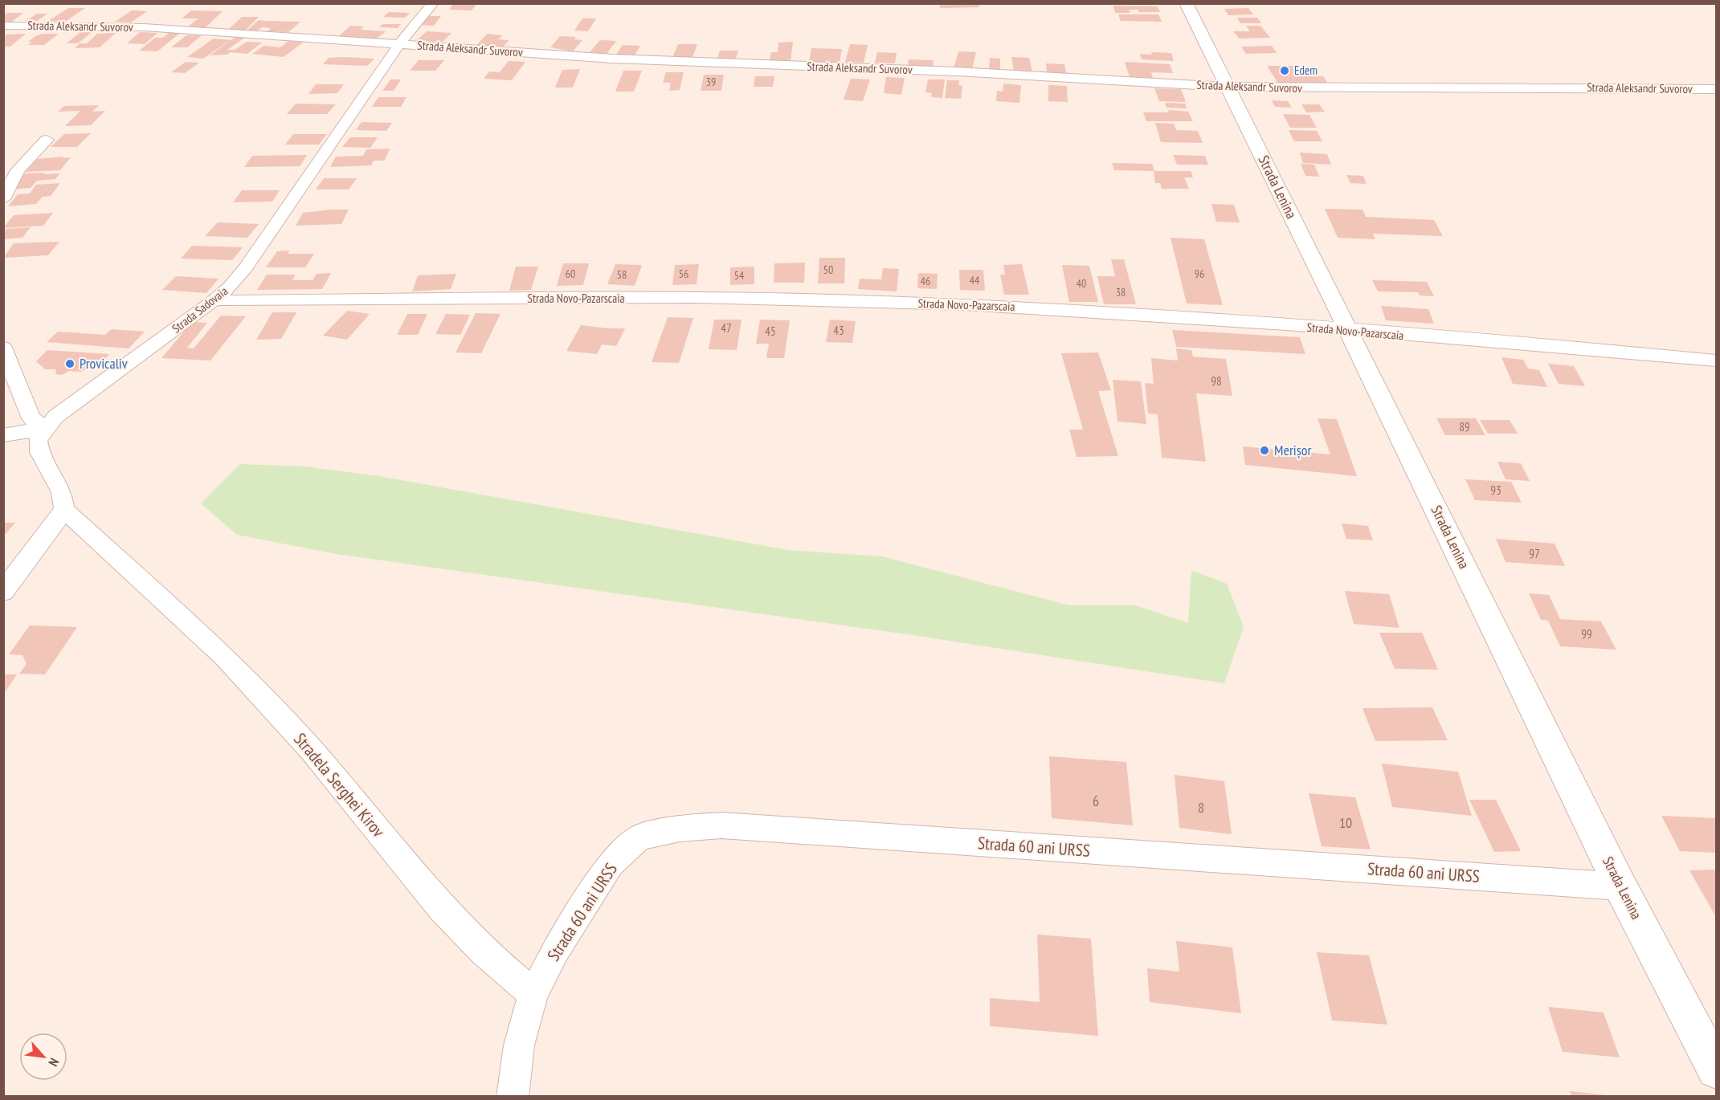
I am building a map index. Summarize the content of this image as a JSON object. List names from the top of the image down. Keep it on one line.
{"streets":{"street":["Strada Aleksandr Suvorov","Strada Lenina","Strada Novo-Pazarscaia","Strada Sadovaia","Stradela Serghei Kirov","Strada 60 ani URSS"]},"crossings":[["Strada Aleksandr Suvorov","Strada Lenina"],["Strada Aleksandr Suvorov","Strada Sadovaia"],["Strada Lenina","Strada Novo-Pazarscaia"],["Strada Lenina","Strada 60 ani URSS"],["Strada Novo-Pazarscaia","Strada Sadovaia"],["Stradela Serghei Kirov","Strada 60 ani URSS"]],"places":["Edem","Provicaliv","Merișor"],"house_numbers":["39","50","60","56","96","58","54","44","46","40","38","47","43","45","98","89","93","97","99","6","8","10"],"north":"bottom right"}
